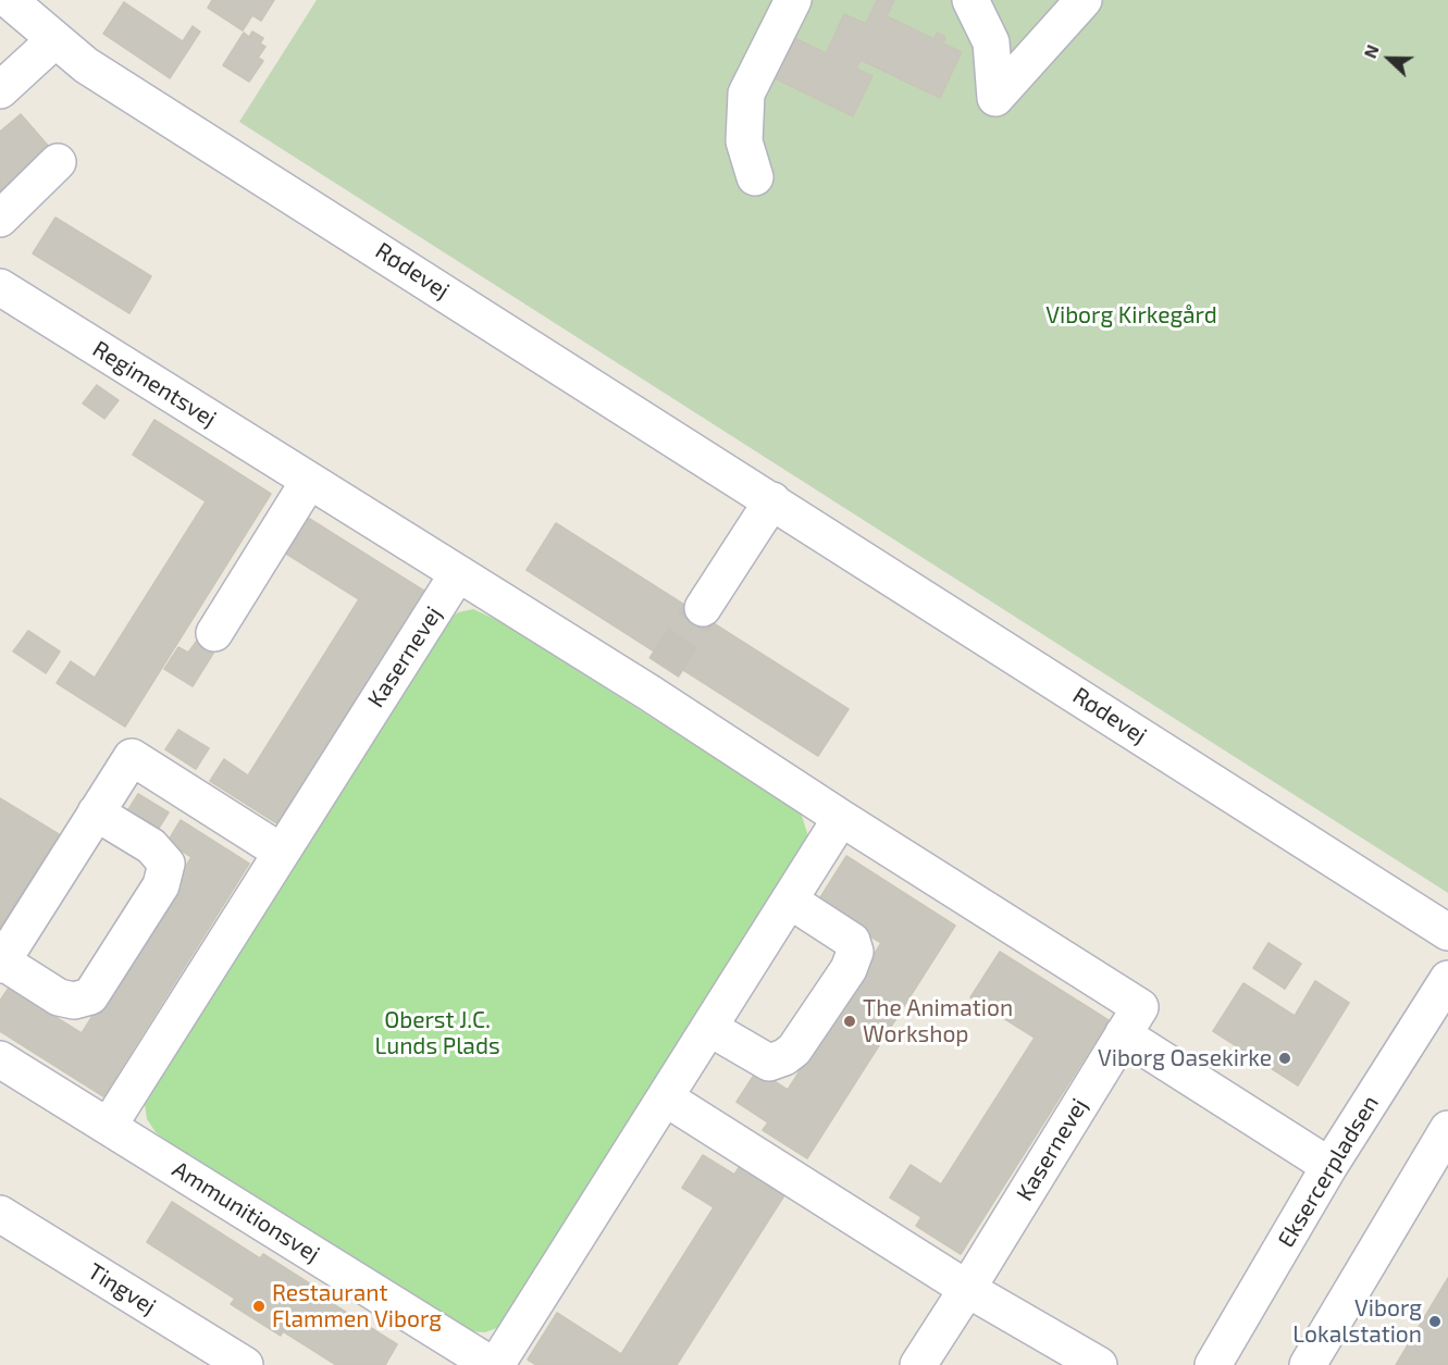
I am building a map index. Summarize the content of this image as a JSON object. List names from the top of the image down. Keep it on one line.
{"streets":{"street":["Rødevej","Regimentsvej","Kasernevej","Eksercerpladsen","Ammunitionsvej","Tingvej"]},"crossings":[["Regimentsvej","Kasernevej"],["Kasernevej","Ammunitionsvej"]],"parks":["Viborg Kirkegård","Oberst J.C. Lunds Plads"],"places":["The Animation Workshop","Viborg Oasekirke","Restaurant Flammen Viborg","Viborg Lokalstation"],"north":"left"}
